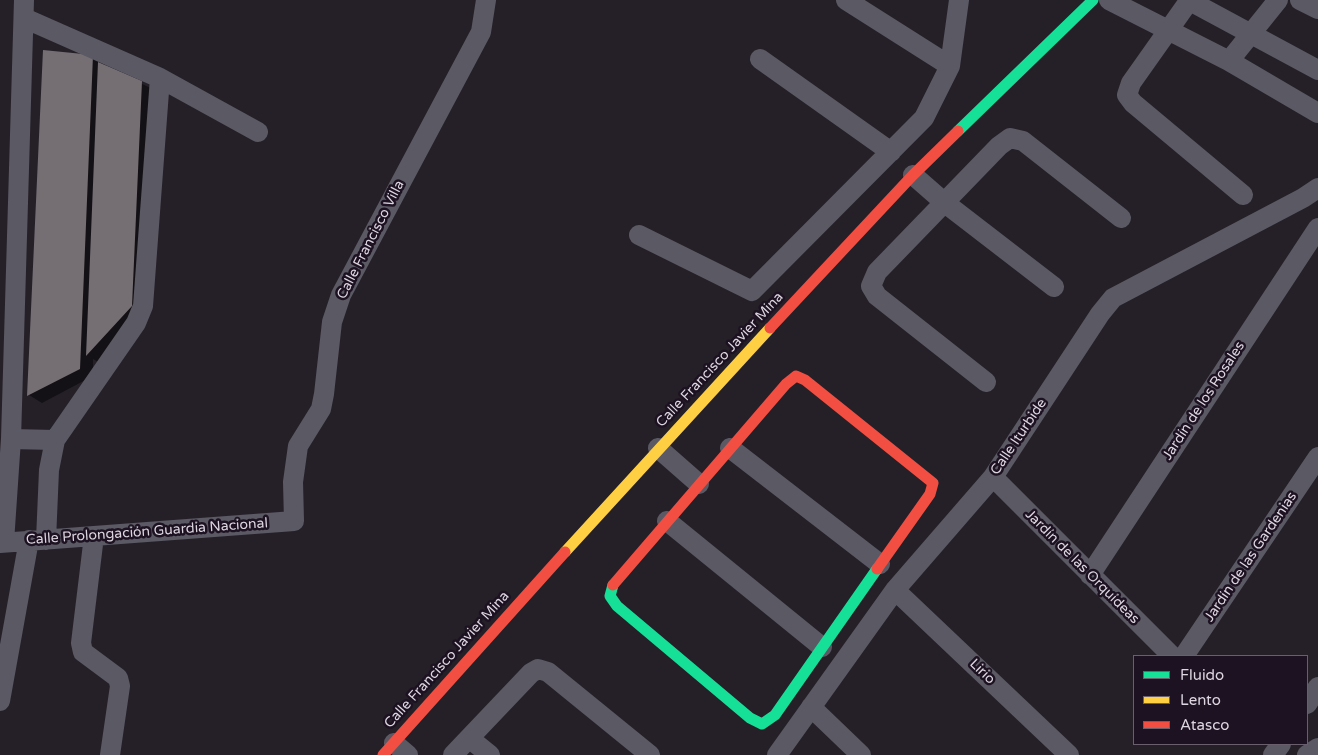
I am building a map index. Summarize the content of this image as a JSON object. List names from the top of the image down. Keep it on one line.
{"streets":{"street":["Calle Francisco Villa","Calle Francisco Javier Mina","Jardín de los Rosales","Calle Iturbide","Calle Prolongación Guardia Nacional","Jardín de las Gardenias","Jardín de las Orquídeas","Lirio"]},"crossings":[["Calle Francisco Villa","Calle Prolongación Guardia Nacional"],["Jardín de los Rosales","Jardín de las Orquídeas"],["Calle Iturbide","Jardín de las Orquídeas"],["Calle Iturbide","Lirio"]],"legend":["Fluido","Lento","Atasco"]}
